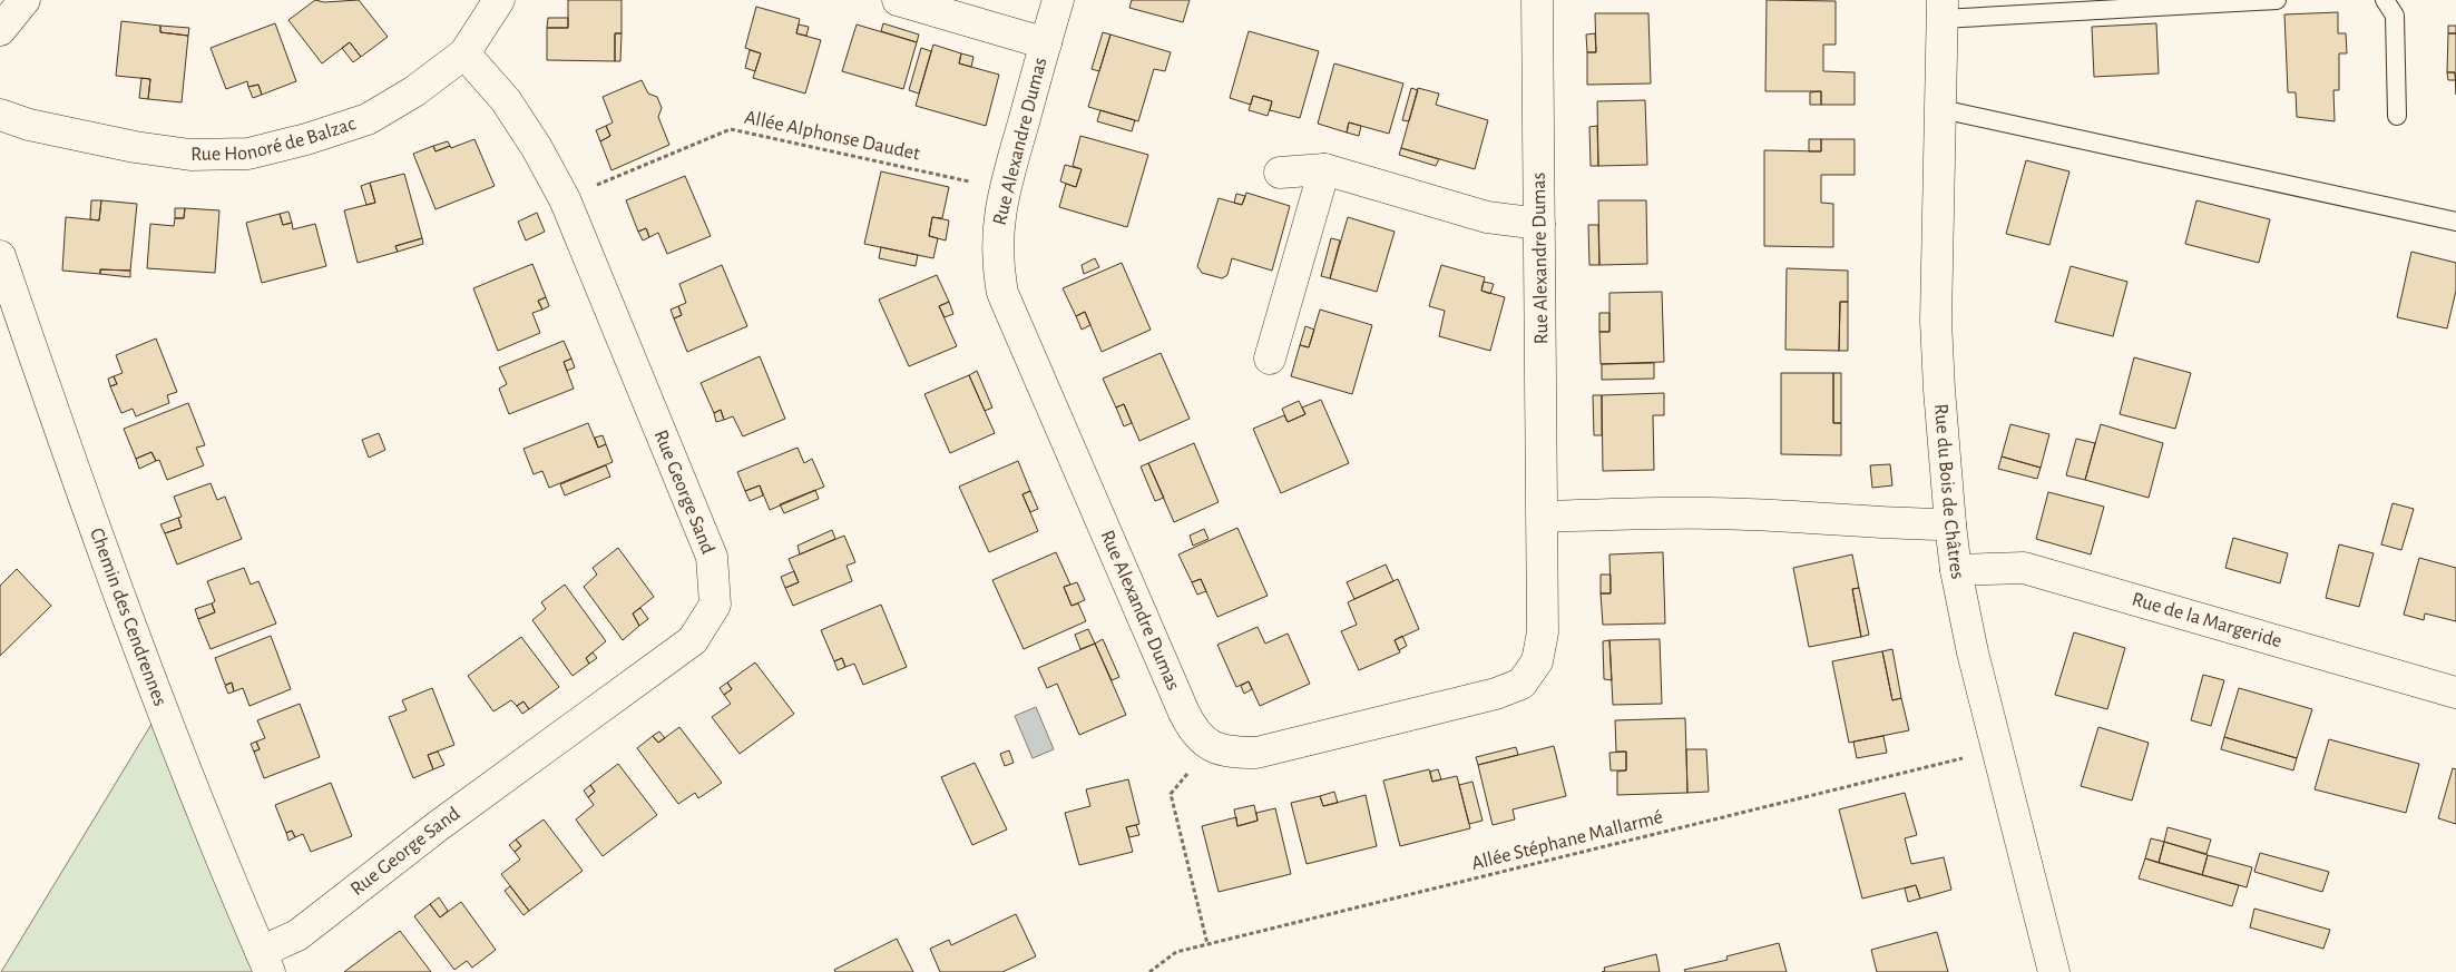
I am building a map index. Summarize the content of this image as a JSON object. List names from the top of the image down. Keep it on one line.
{"streets":{"street":["Rue Honoré de Balzac","Rue Alexandre Dumas","Rue George Sand","Rue du Bois de Châtres","Chemin des Cendrennes","Rue de la Margeride"],"path":["Allée Alphonse Daudet","Allée Stéphane Mallarmé"]},"crossings":[["Allée Alphonse Daudet","Rue Alexandre Dumas"],["Allée Alphonse Daudet","Rue George Sand"],["Rue Honoré de Balzac","Rue George Sand"],["Rue George Sand","Chemin des Cendrennes"],["Rue du Bois de Châtres","Rue de la Margeride"],["Rue du Bois de Châtres","Allée Stéphane Mallarmé"]]}
